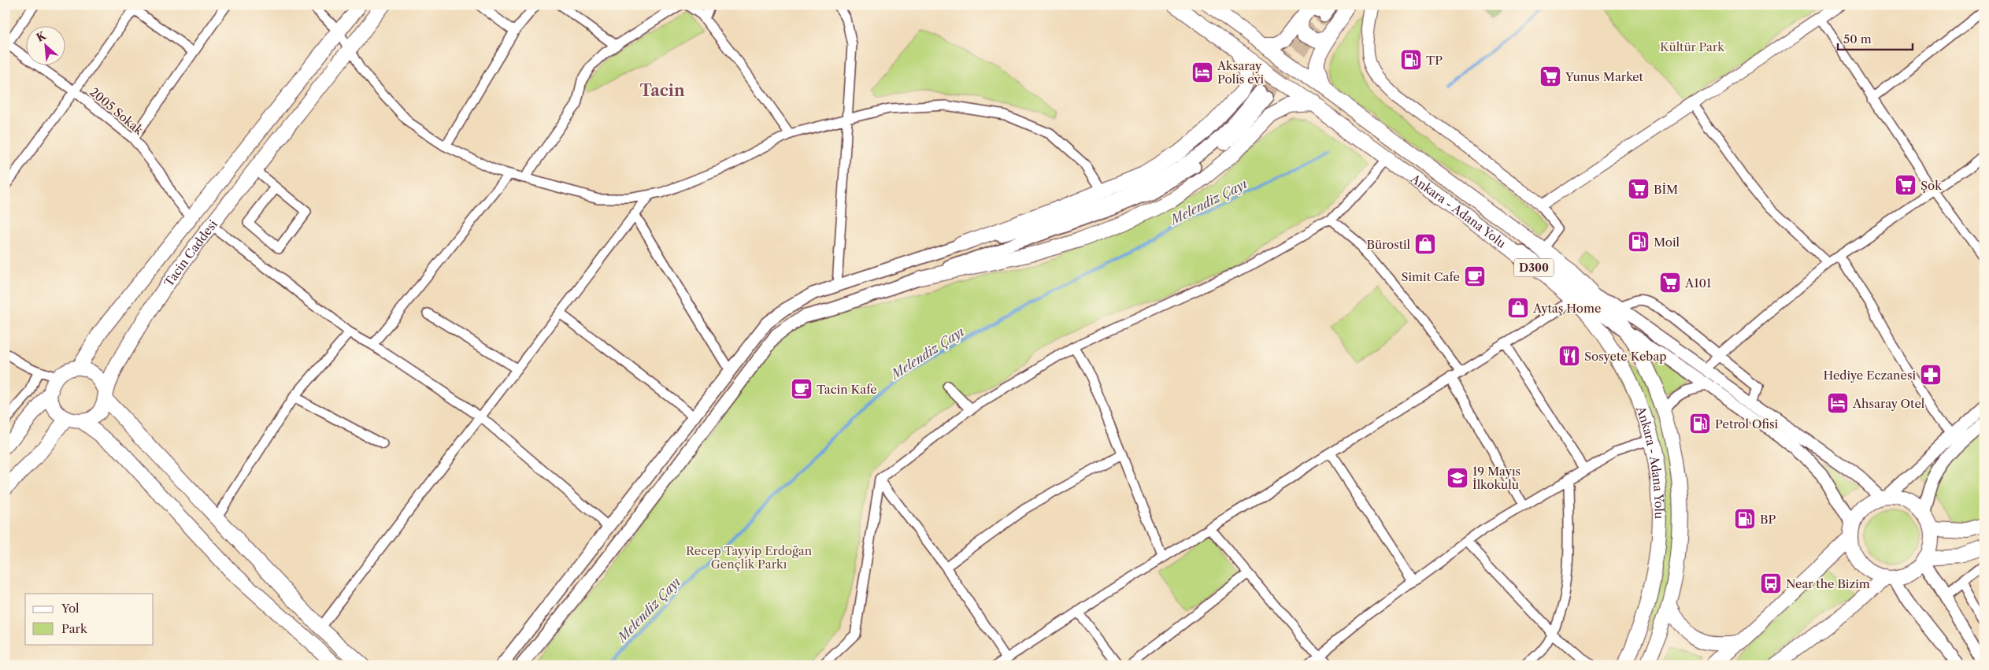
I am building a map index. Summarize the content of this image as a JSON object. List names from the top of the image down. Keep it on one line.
{"streets":{"main road":["Ankara - Adana Yolu","Tacin Caddesi","D300"],"street":["2005 Sokak"]},"crossings":[["2005 Sokak","Tacin Caddesi"]],"districts":["Tacin"],"water":["Melendiz Çayı"],"parks":["Kültür Park","Recep Tayyip Erdoğan Gençlik Parkı"],"places":{"fuel station":["TP","Moil","Petrol Ofisi","BP"],"hotel":["Aksaray Polis evi","Ahsaray Otel"],"supermarket":["Yunus Market","Şok","BİM","A101"],"shop":["Bürostil","Aytaş Home"],"cafe":["Simit Cafe","Tacin Kafe"],"restaurant":["Sosyete Kebap"],"pharmacy":["Hediye Eczanesi"],"school or university":["19 Mayıs İlkokulu"],"bus stop":["Near the Bizim"]},"legend":["Yol","Park"],"scale_bar":"50 m","north":"top left"}
